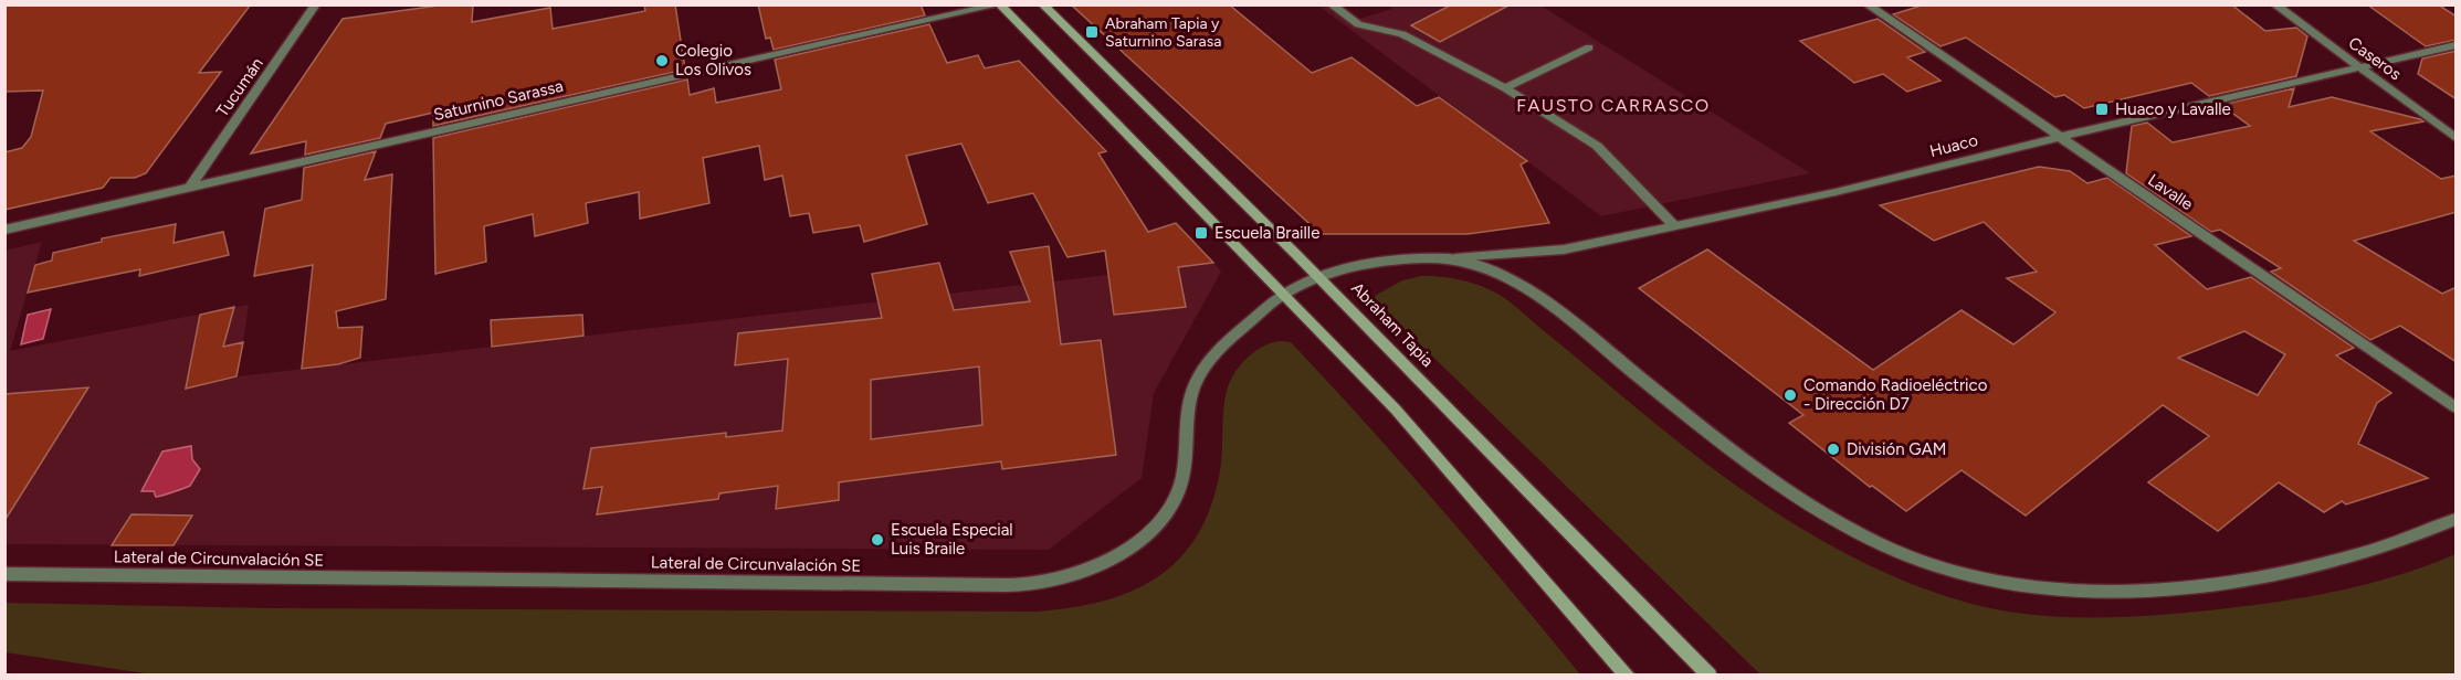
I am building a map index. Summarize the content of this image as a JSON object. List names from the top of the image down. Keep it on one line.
{"streets":{"main road":["Abraham Tapia"],"street":["Caseros","Tucumán","Saturnino Sarassa","Huaco","Lavalle","Lateral de Circunvalación SE"]},"crossings":[["Caseros","Huaco"],["Tucumán","Saturnino Sarassa"],["Huaco","Lavalle"],["Huaco","Lateral de Circunvalación SE"],["Abraham Tapia","Lateral de Circunvalación SE"]],"districts":["FAUSTO CARRASCO"],"places":{"transit":["Abraham Tapia y Saturnino Sarasa","Huaco y Lavalle","Escuela Braille"],"other":["Colegio Los Olivos","Comando Radioeléctrico - Dirección D7","División GAM","Escuela Especial Luis Braile"]}}
